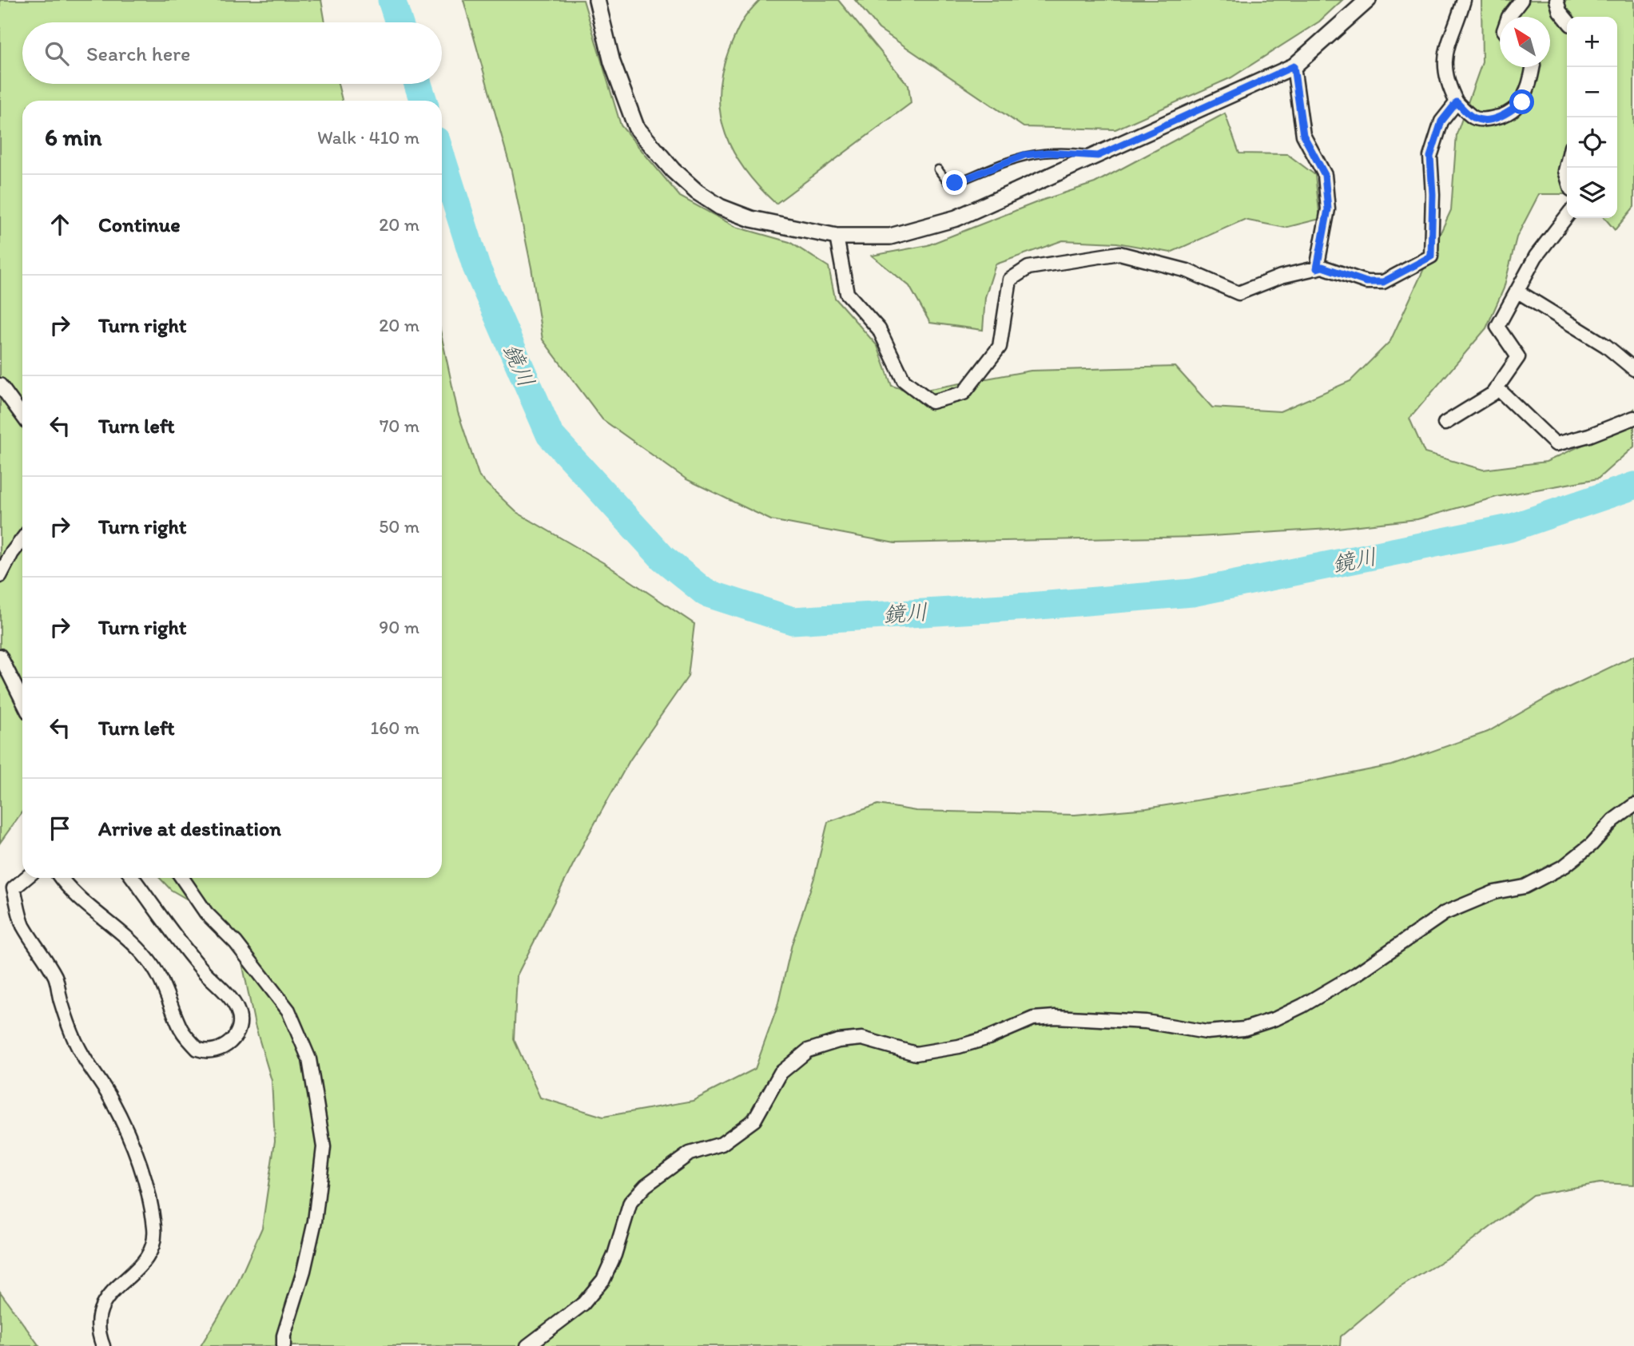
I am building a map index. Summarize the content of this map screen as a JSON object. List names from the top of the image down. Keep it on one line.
{"water":["鏡川"],"north":"top left","page":{"map_buttons":["+","−"],"search":"Search here","heading":["6 min","Walk · 410 m"],"list":[["Continue","20 m"],["Turn right","20 m"],["Turn left","70 m"],["Turn right","50 m"],["Turn right","90 m"],["Turn left","160 m"],"Arrive at destination"]}}
